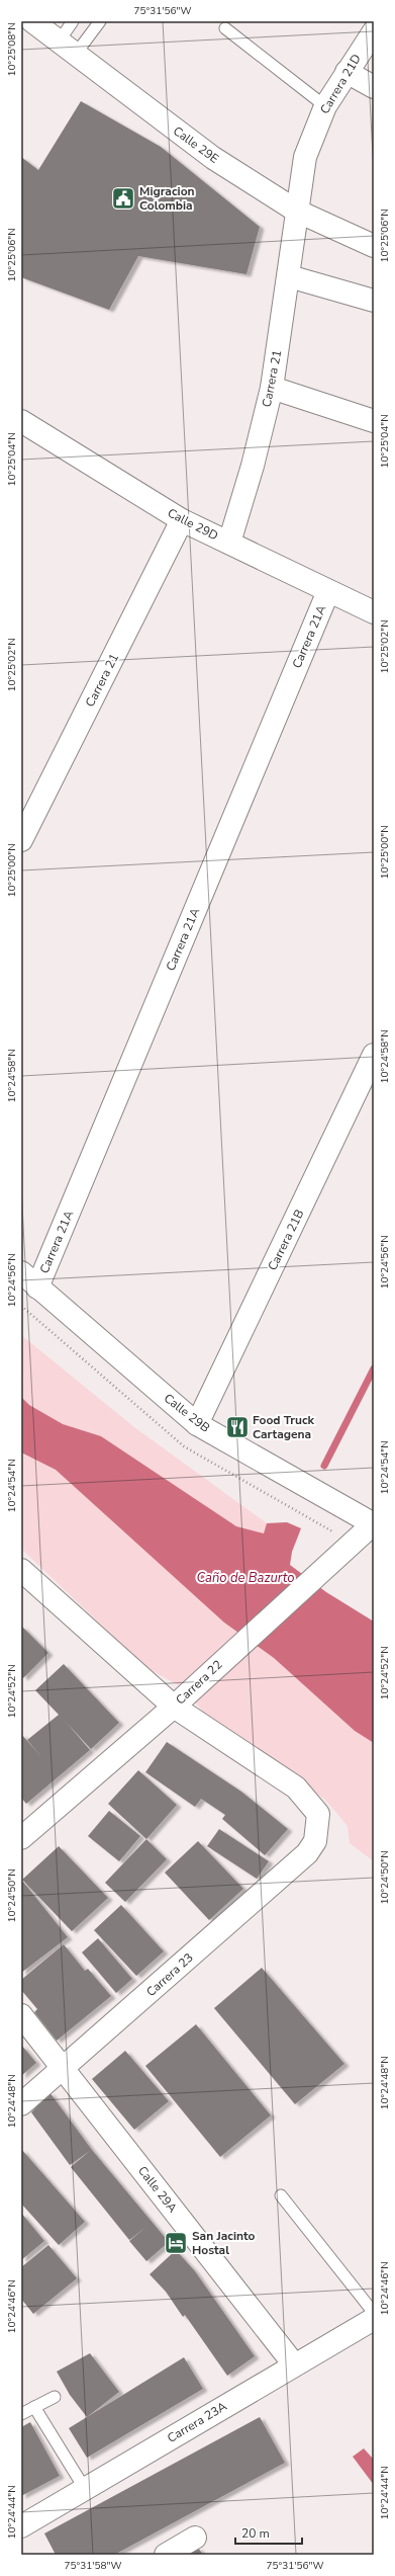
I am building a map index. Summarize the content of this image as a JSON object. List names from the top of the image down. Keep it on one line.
{"streets":{"street":["Carrera 21D","Calle 29E","Carrera 21","Calle 29D","Carrera 21A","Carrera 21B","Calle 29B","Carrera 22","Carrera 23","Calle 29A","Carrera 23A"]},"crossings":[["Carrera 21D","Calle 29E"],["Carrera 21D","Carrera 21"],["Calle 29E","Carrera 21"],["Carrera 21","Calle 29D"],["Calle 29D","Carrera 21A"],["Carrera 21A","Calle 29B"],["Carrera 21B","Calle 29B"],["Calle 29B","Carrera 22"],["Carrera 22","Carrera 23"],["Carrera 23","Calle 29A"],["Calle 29A","Carrera 23A"]],"water":["Caño de Bazurto"],"places":{"public building":["Migracion Colombia"],"restaurant":["Food Truck Cartagena"],"hotel":["San Jacinto Hostal"]},"scale_bar":"20 m","coordinates":["75°31'56\"W","10°25'08\"N","10°25'06\"N","10°25'04\"N","10°25'02\"N","10°25'00\"N","10°24'58\"N","10°24'56\"N","10°24'54\"N","10°24'52\"N","10°24'50\"N","10°24'48\"N","10°24'46\"N","10°24'44\"N","75°31'58\"W"]}
